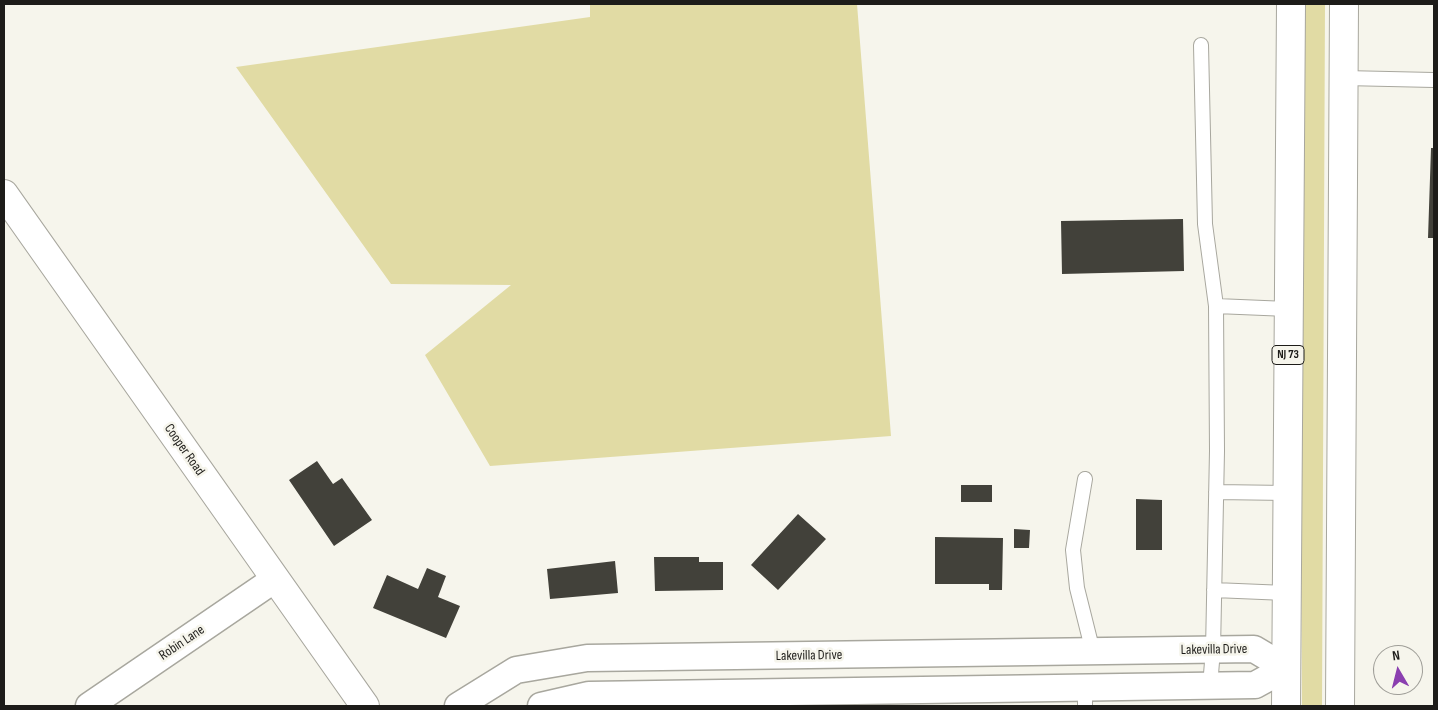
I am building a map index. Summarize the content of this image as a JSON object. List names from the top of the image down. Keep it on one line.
{"streets":{"main road":["NJ 73","Cooper Road"],"street":["Robin Lane","Lakevilla Drive"]},"crossings":[["NJ 73","Lakevilla Drive"],["Cooper Road","Robin Lane"]],"north":"top"}
